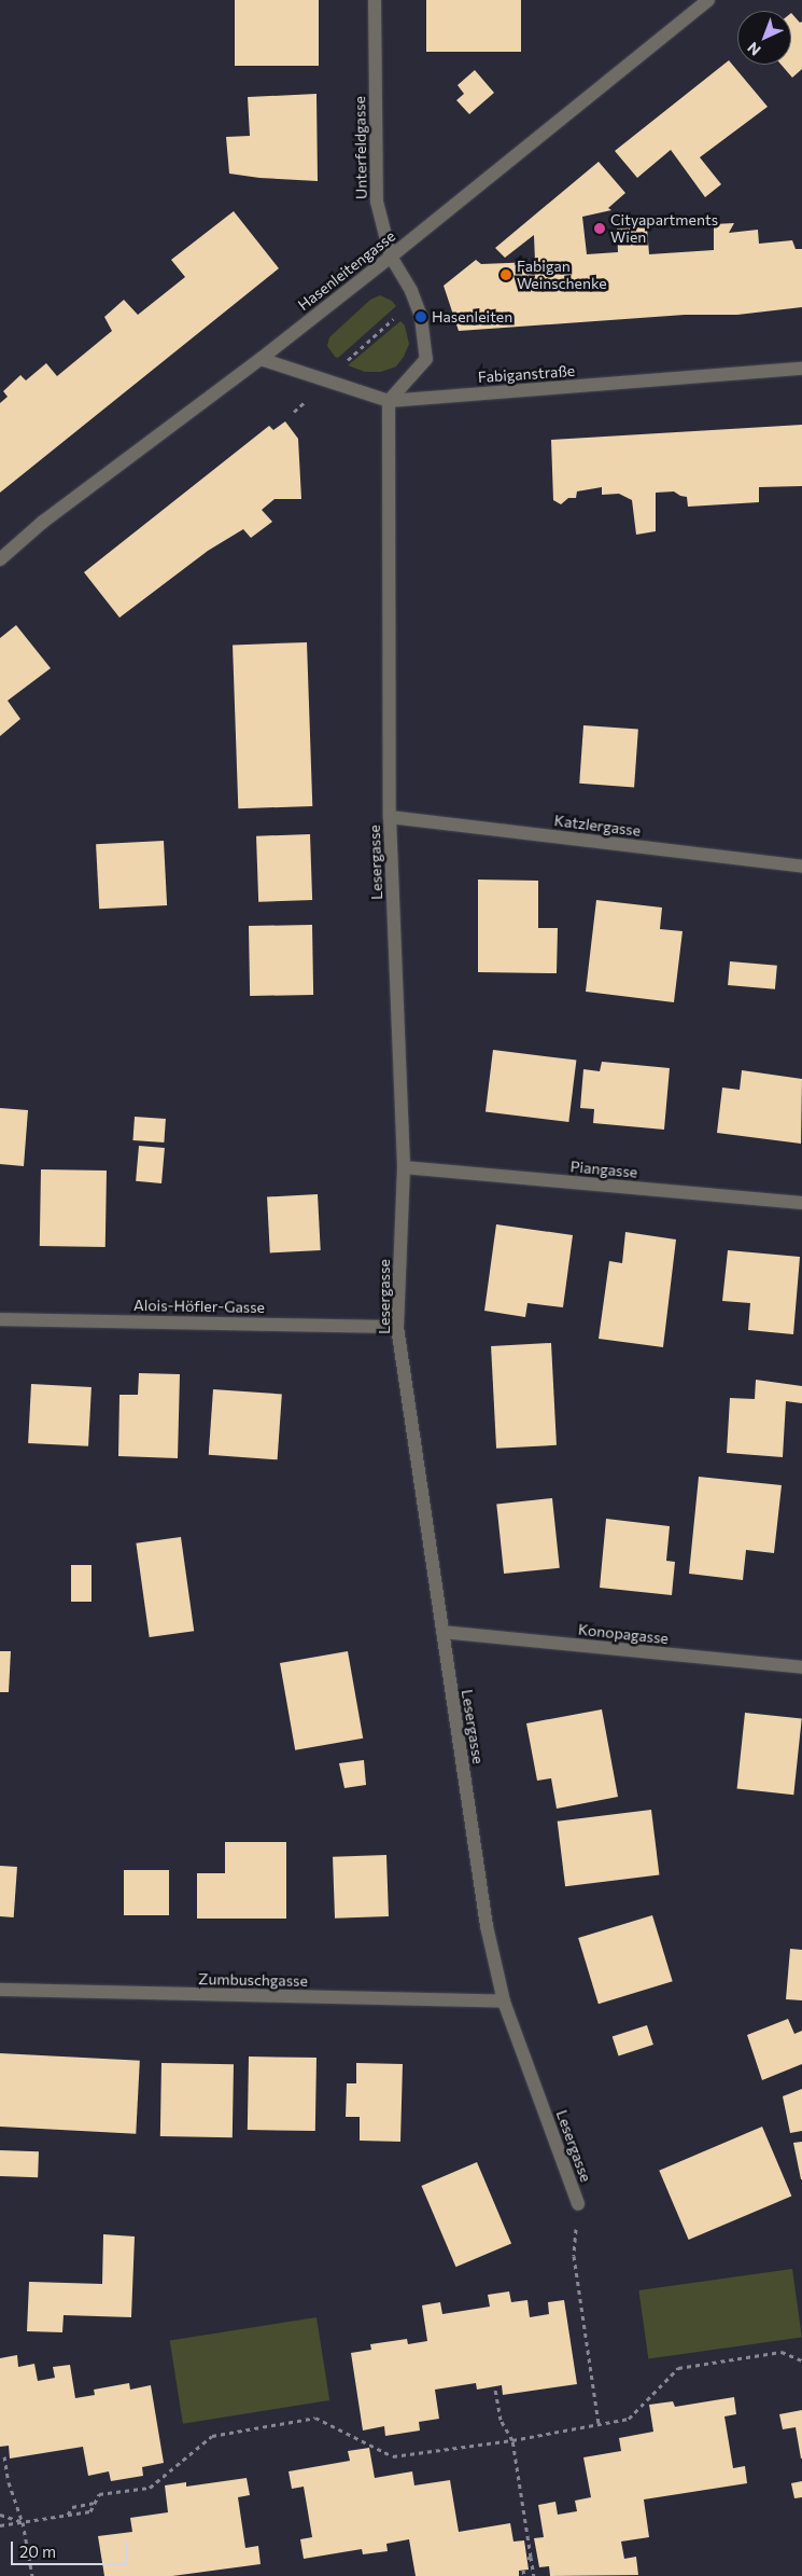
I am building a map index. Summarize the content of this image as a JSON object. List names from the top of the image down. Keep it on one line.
{"streets":{"street":["Unterfeldgasse","Hasenleitengasse","Fabiganstraße","Katzlergasse","Lesergasse","Piangasse","Alois-Höfler-Gasse","Konopagasse","Zumbuschgasse"]},"crossings":[["Unterfeldgasse","Hasenleitengasse"],["Unterfeldgasse","Fabiganstraße"],["Unterfeldgasse","Lesergasse"],["Hasenleitengasse","Fabiganstraße"],["Fabiganstraße","Lesergasse"],["Katzlergasse","Lesergasse"],["Lesergasse","Piangasse"],["Lesergasse","Alois-Höfler-Gasse"],["Lesergasse","Konopagasse"],["Lesergasse","Zumbuschgasse"]],"places":["Cityapartments Wien","Fabigan Weinschenke","Hasenleiten"],"scale_bar":"20 m","north":"bottom left"}
